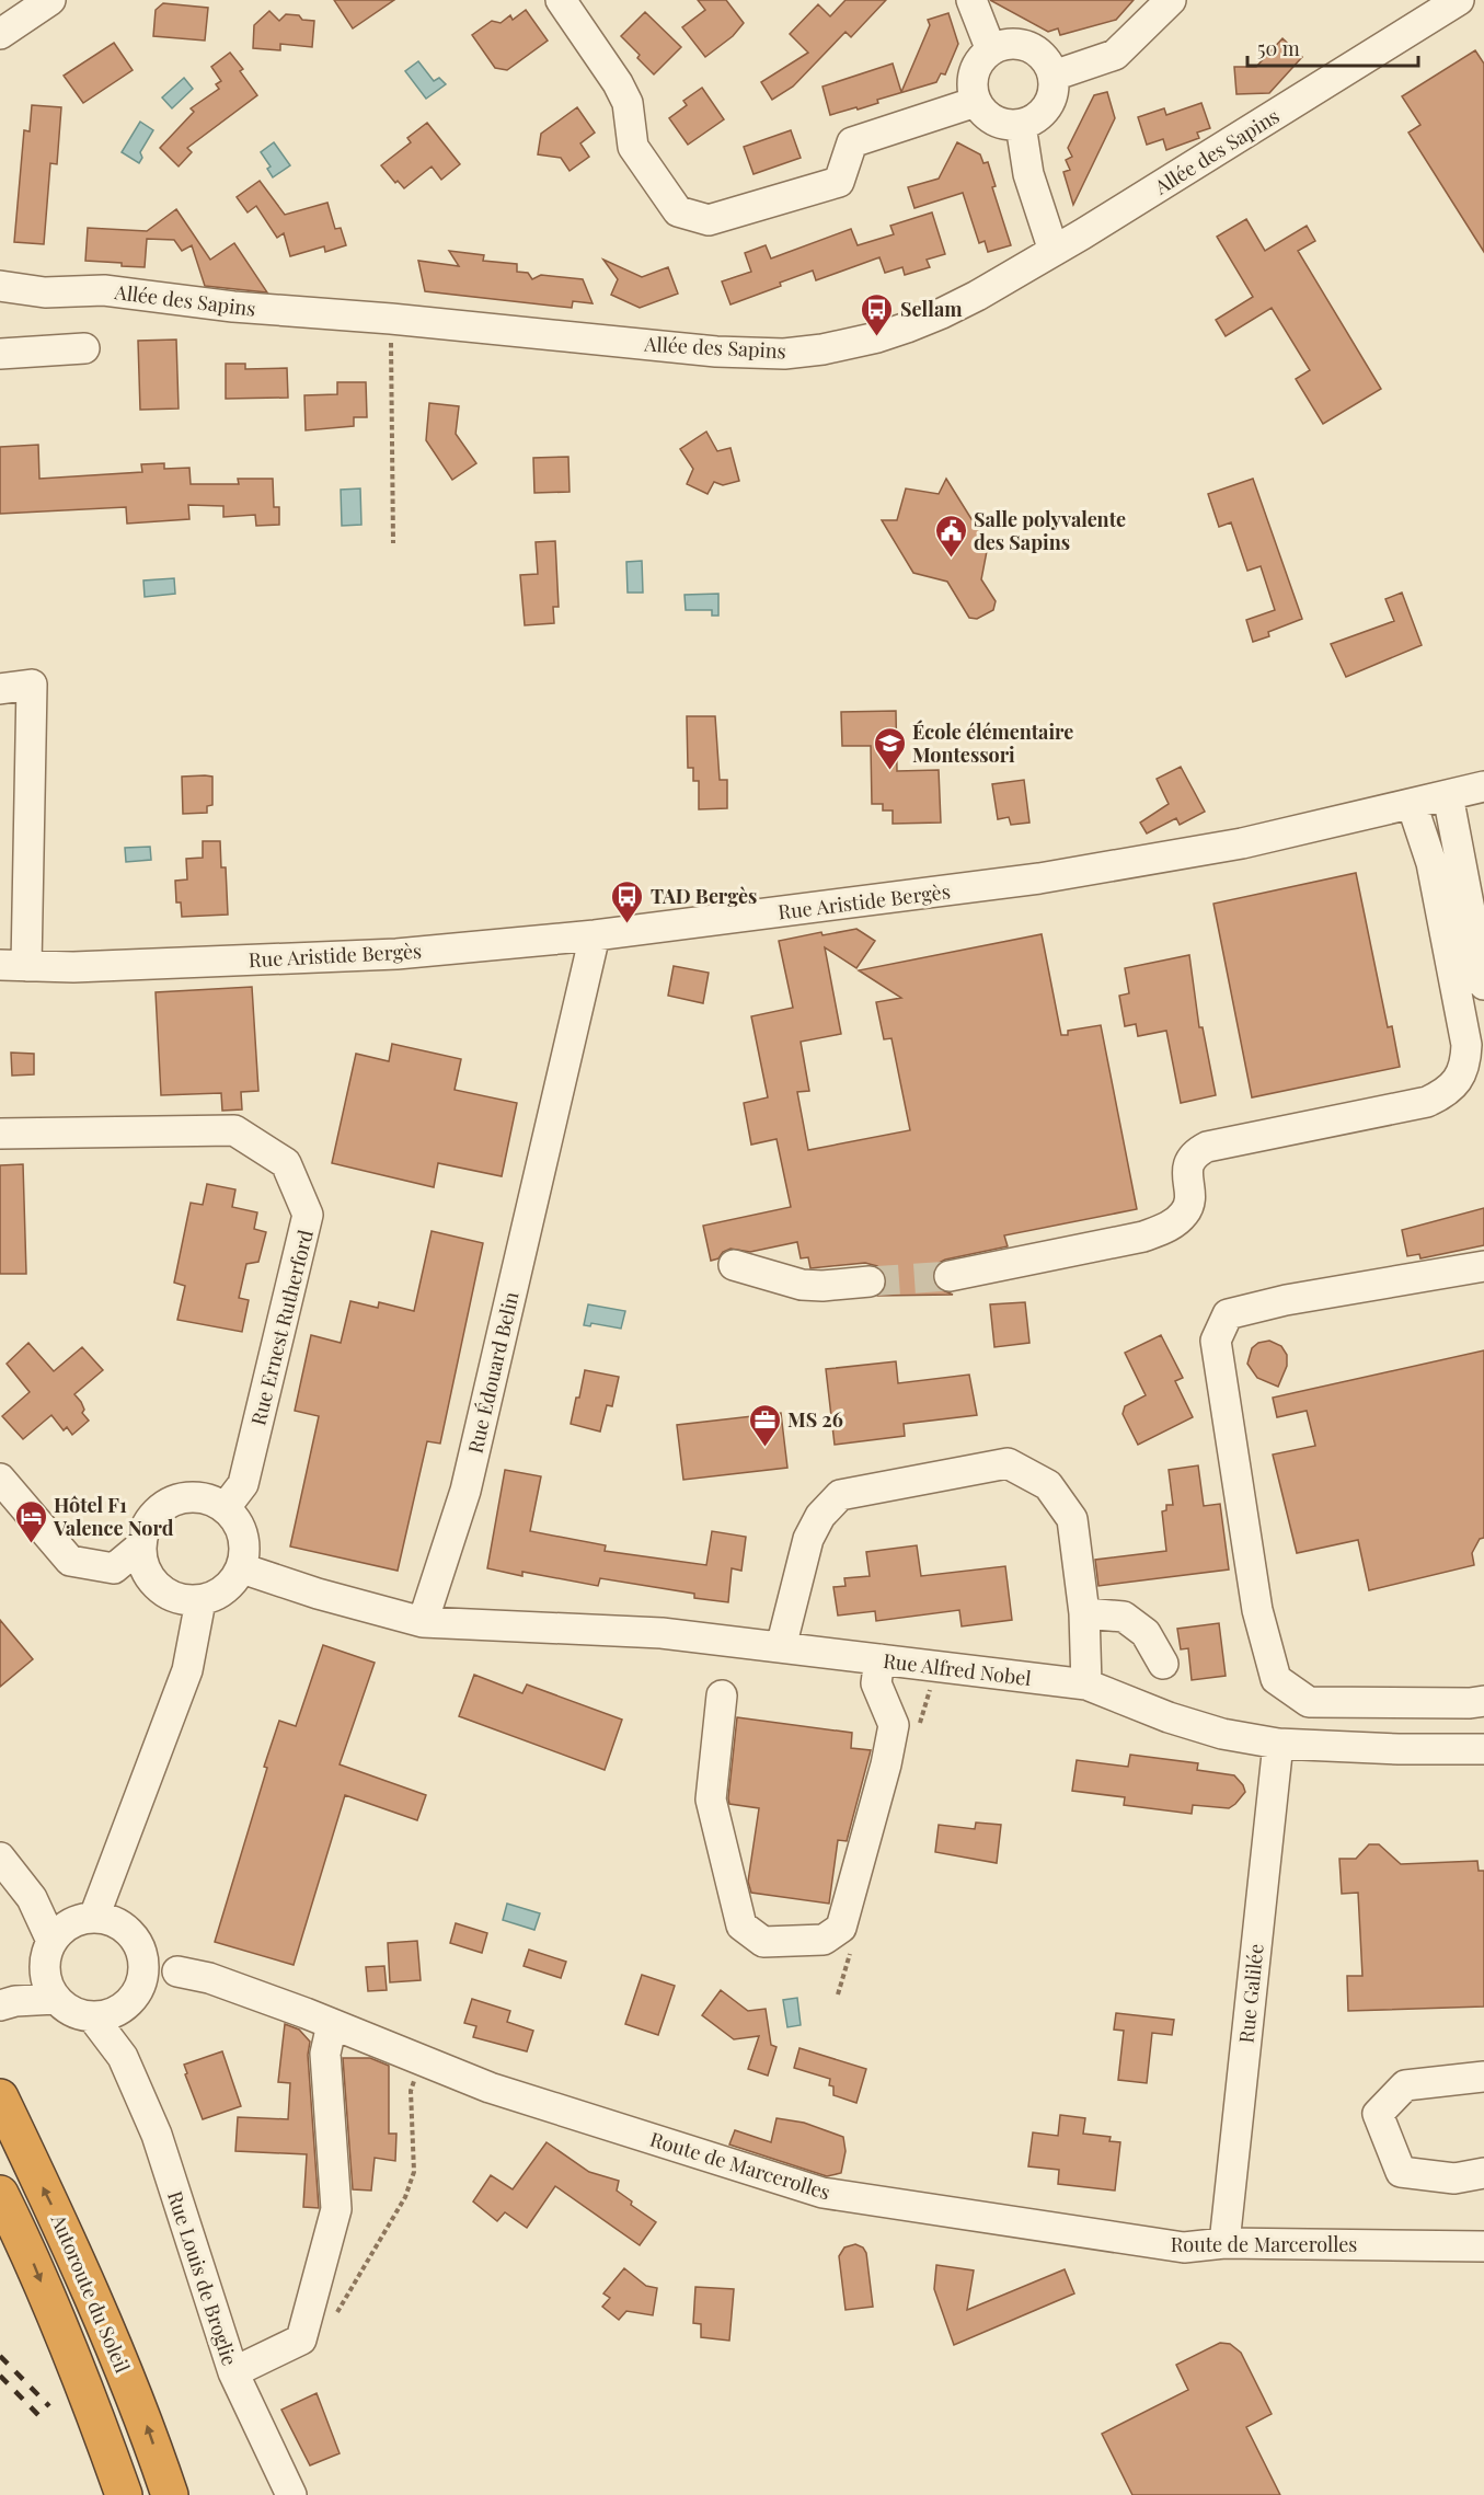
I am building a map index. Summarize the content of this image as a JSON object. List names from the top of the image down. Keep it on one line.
{"streets":{"highway":["Autoroute du Soleil"],"street":["Allée des Sapins","Rue Aristide Bergès","Rue Ernest Rutherford","Rue Édouard Belin","Rue Alfred Nobel","Rue Galilée","Route de Marcerolles","Rue Louis de Broglie"]},"crossings":[["Rue Aristide Bergès","Rue Édouard Belin"],["Rue Édouard Belin","Rue Alfred Nobel"],["Rue Alfred Nobel","Rue Galilée"],["Rue Galilée","Route de Marcerolles"],["Route de Marcerolles","Rue Louis de Broglie"]],"places":{"bus stop":["Sellam","TAD Bergès"],"public building":["Salle polyvalente des Sapins"],"school or university":["École élémentaire Montessori"],"office":["MS 26"],"hotel":["Hôtel F1 Valence Nord"]},"scale_bar":"50 m"}
